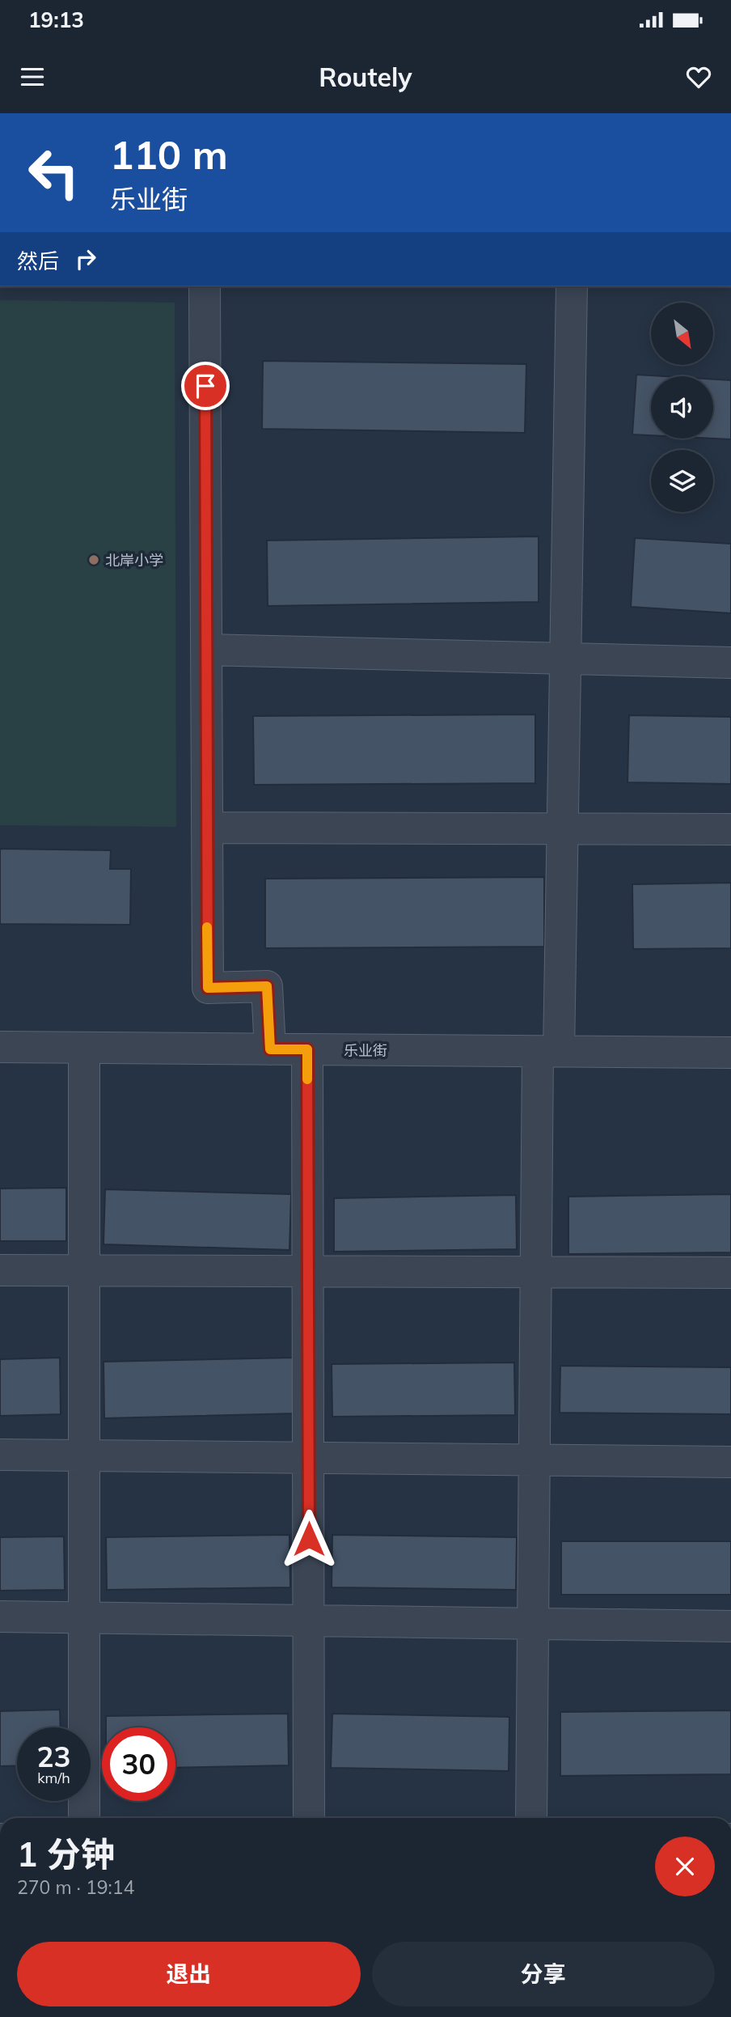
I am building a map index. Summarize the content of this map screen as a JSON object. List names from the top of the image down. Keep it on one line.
{"streets":{"street":["乐业街"]},"places":["北岸小学"],"north":"bottom right","page":{"status":"19:13","header":"Routely","turn":["110 m","乐业街"],"then":"然后","speed":"23 km/h","limit":"30","heading":["1 分钟","270 m · 19:14"],"buttons":["退出","分享"]}}
